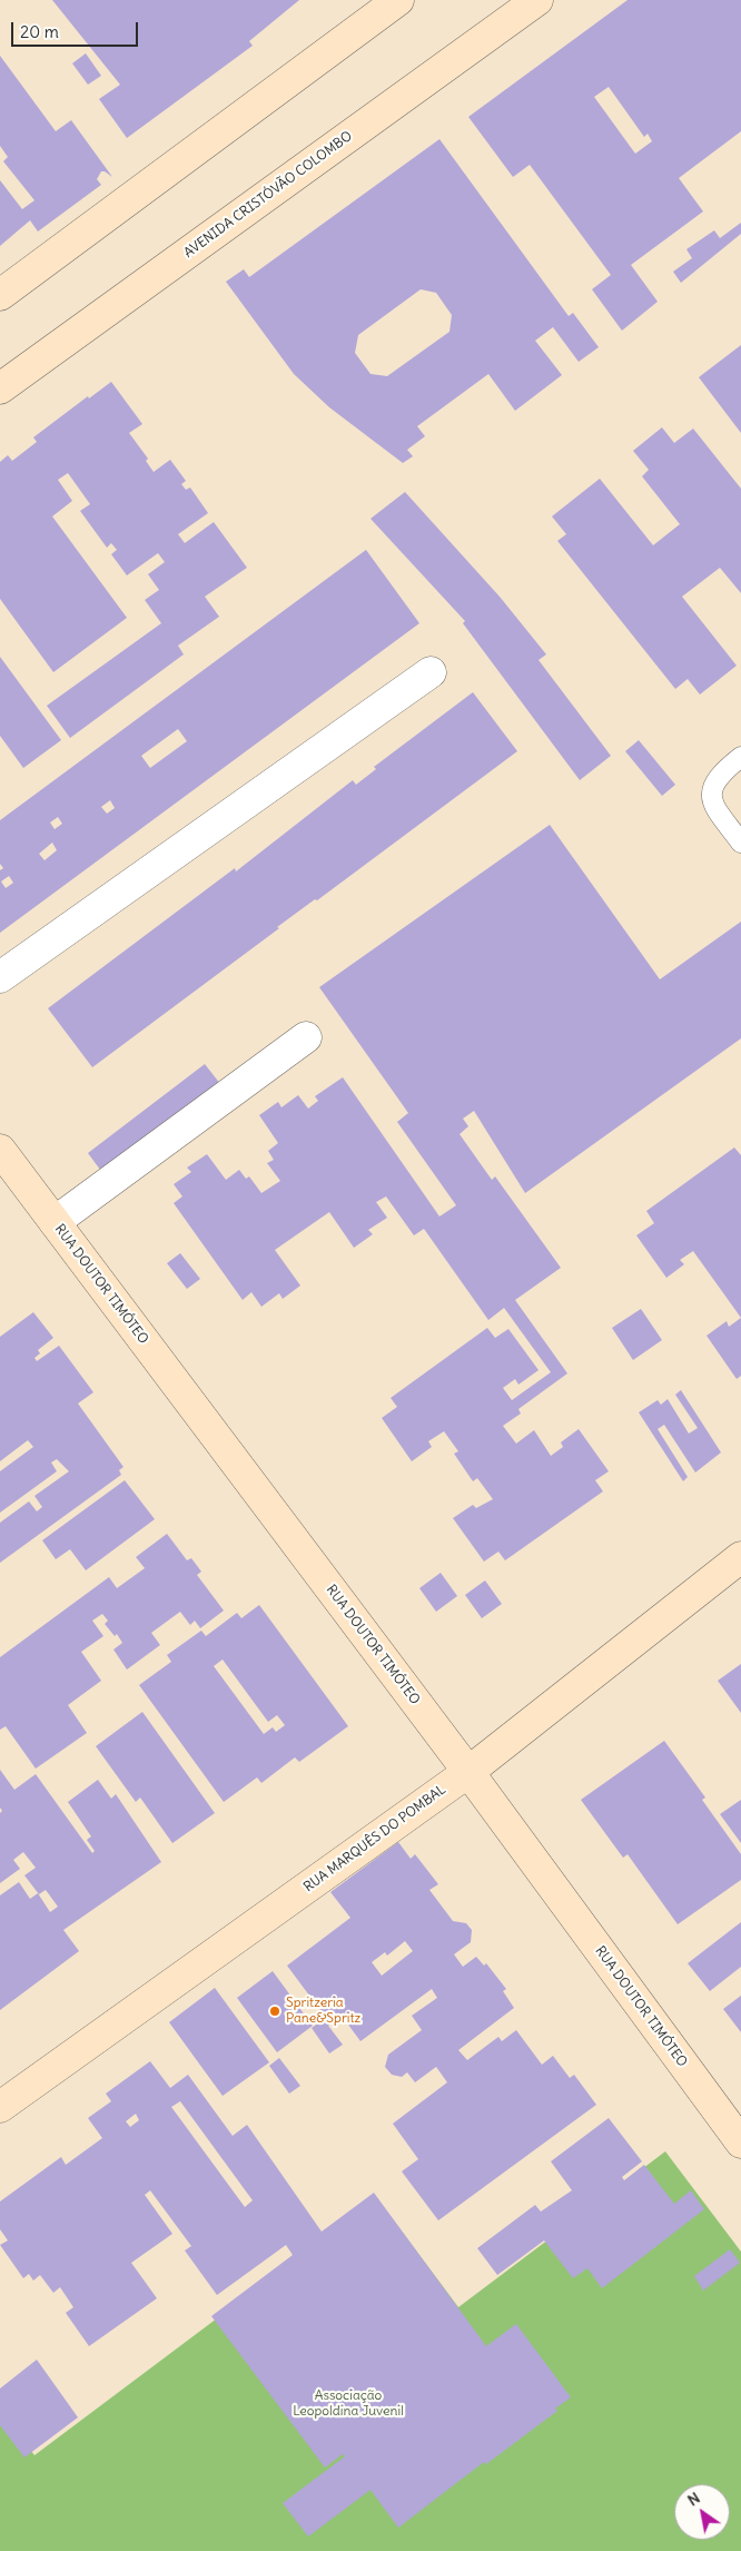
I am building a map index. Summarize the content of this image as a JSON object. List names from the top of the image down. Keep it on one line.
{"streets":{"main road":["AVENIDA CRISTÓVÃO COLOMBO","RUA DOUTOR TIMÓTEO","RUA MARQUÊS DO POMBAL"]},"crossings":[["RUA DOUTOR TIMÓTEO","RUA MARQUÊS DO POMBAL"]],"parks":["Associação Leopoldina Juvenil"],"places":["Spritzeria Pane&Spritz"],"scale_bar":"20 m","north":"top left"}
